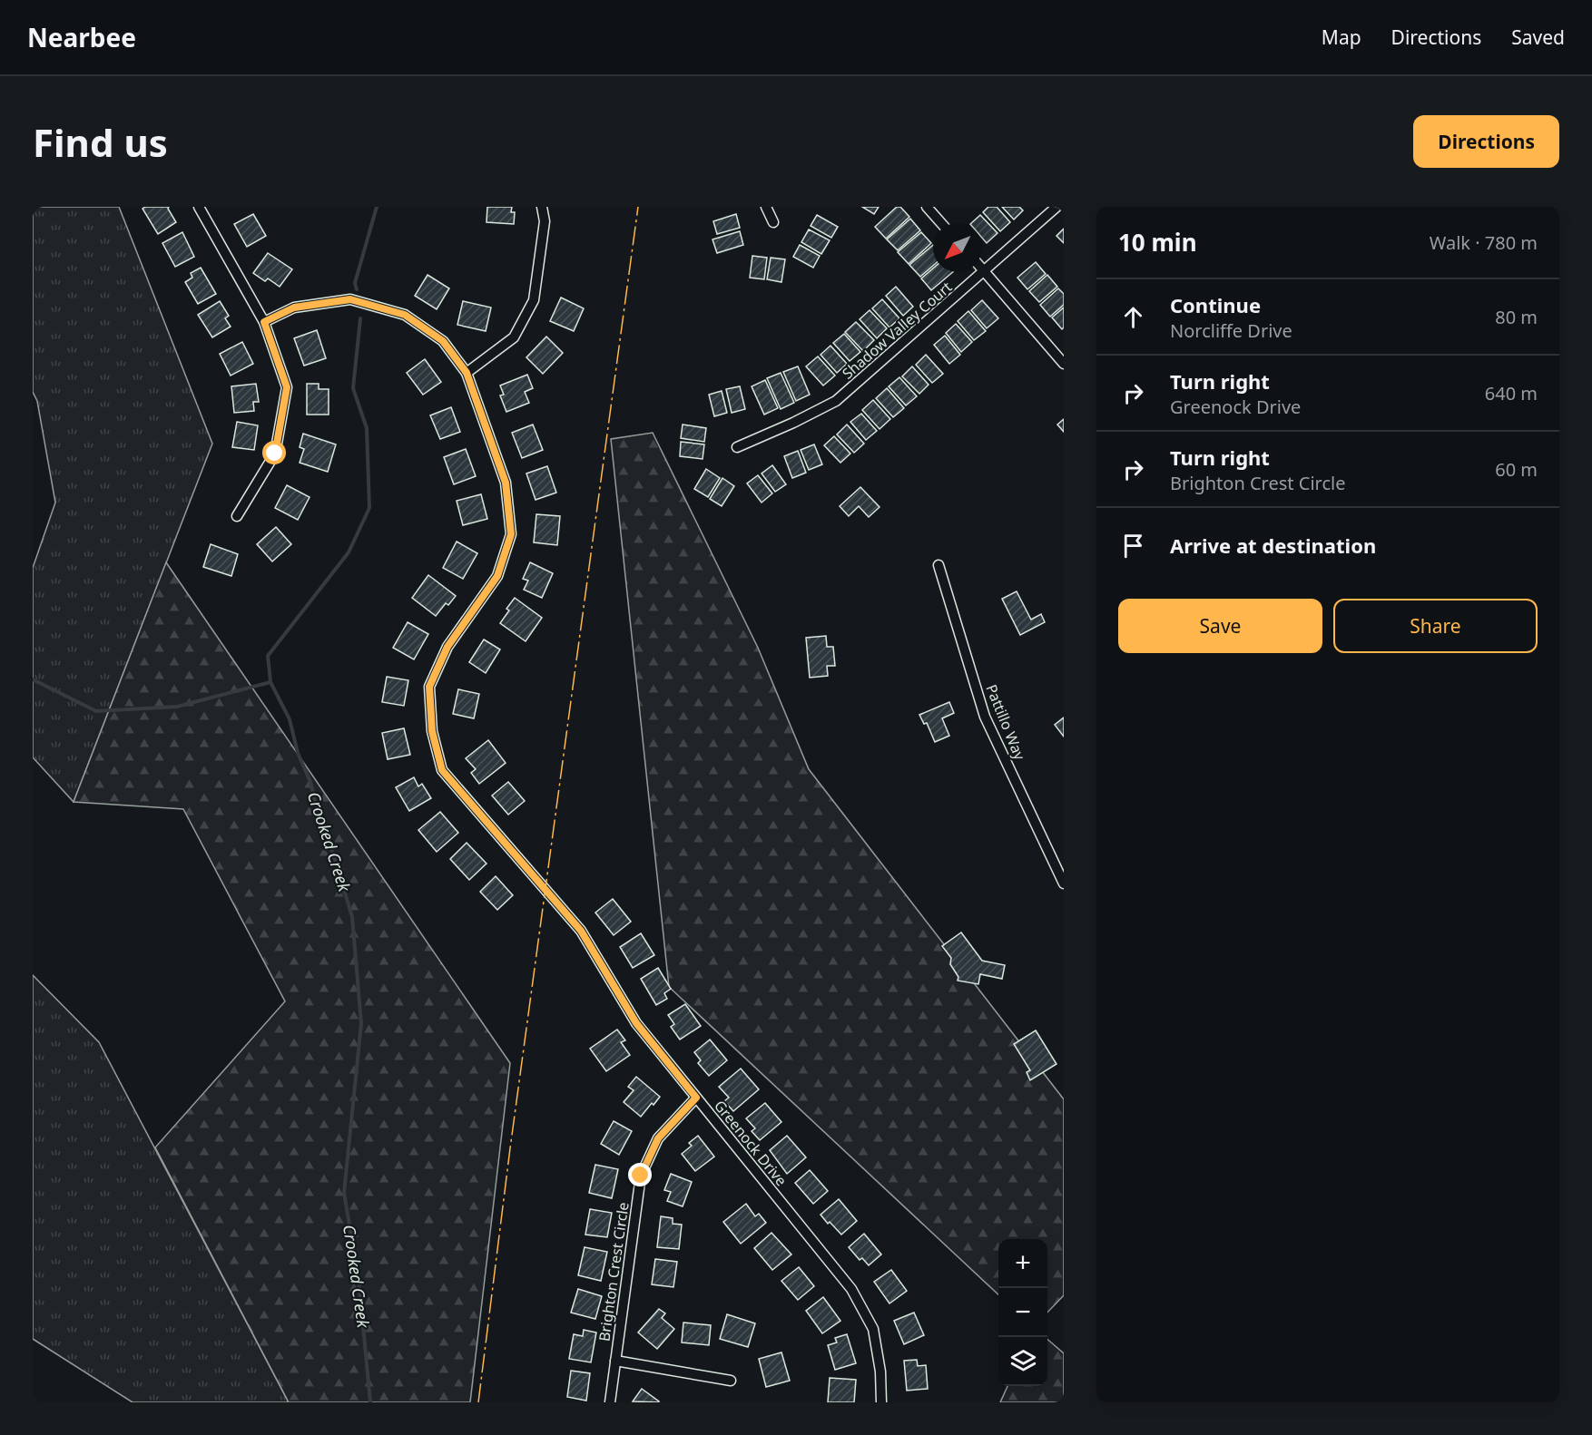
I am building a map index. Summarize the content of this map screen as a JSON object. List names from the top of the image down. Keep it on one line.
{"streets":{"street":["Shadow Valley Court","Pattillo Way","Greenock Drive","Brighton Crest Circle"]},"crossings":[["Greenock Drive","Brighton Crest Circle"]],"water":["Crooked Creek"],"north":"bottom left","page":{"header":"Nearbee","nav":["Map","Directions","Saved"],"buttons":["Directions",["Save","Share"]],"title":"Find us","heading":["10 min","Walk · 780 m"],"list":[["Continue","Norcliffe Drive","80 m"],["Turn right","Greenock Drive","640 m"],["Turn right","Brighton Crest Circle","60 m"],"Arrive at destination"],"map_buttons":["+","−"]}}
